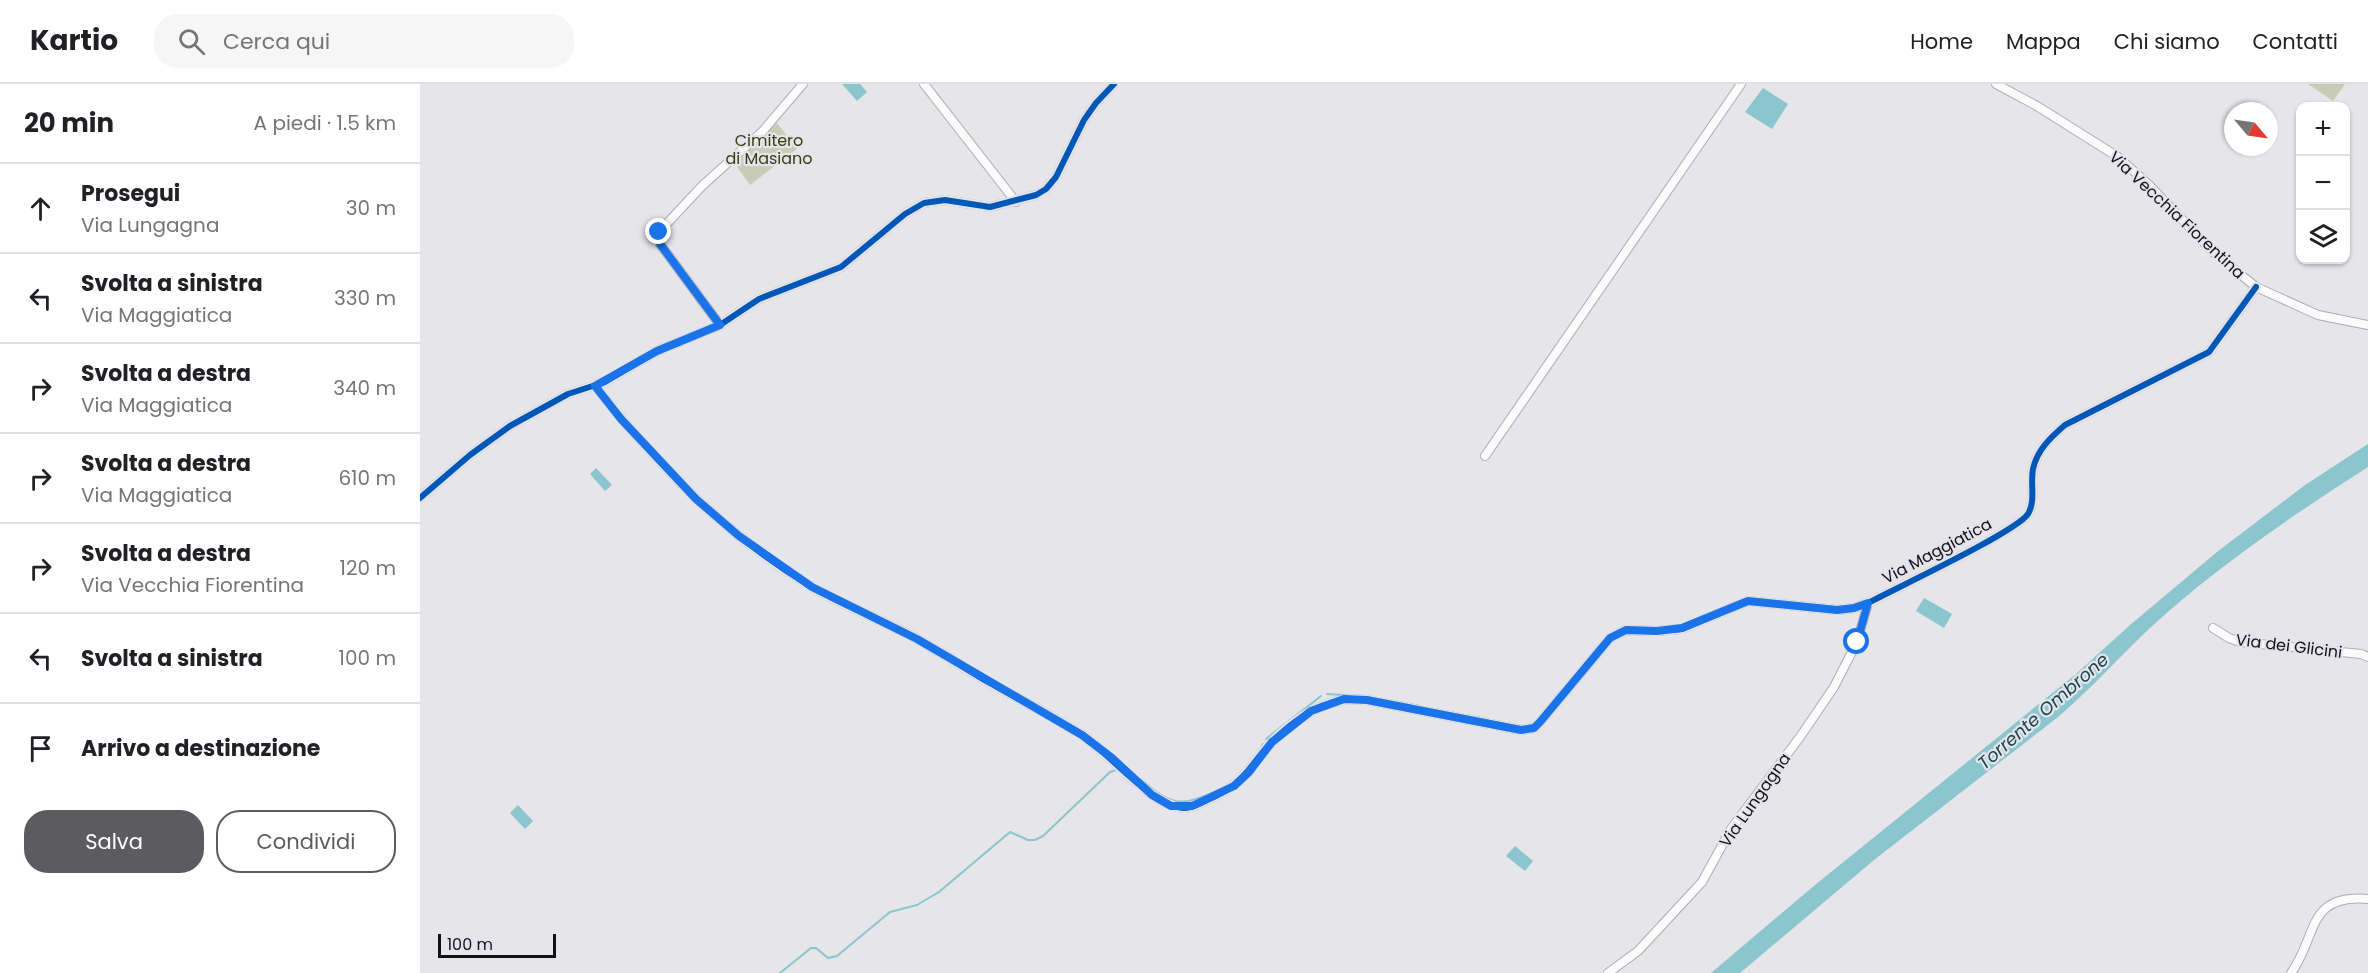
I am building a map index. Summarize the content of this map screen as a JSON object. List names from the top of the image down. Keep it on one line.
{"streets":{"street":["Via Vecchia Fiorentina","Via Maggiatica","Via dei Glicini","Via Lungagna"]},"crossings":[["Via Vecchia Fiorentina","Via Maggiatica"],["Via Maggiatica","Via Lungagna"]],"water":["Torrente Ombrone"],"parks":["Cimitero di Masiano"],"scale_bar":"100 m","north":"bottom right","page":{"header":"Kartio","search":"Cerca qui","nav":["Home","Mappa","Chi siamo","Contatti"],"heading":["20 min","A piedi · 1.5 km"],"map_buttons":["+","−"],"list":[["Prosegui","Via Lungagna","30 m"],["Svolta a sinistra","Via Maggiatica","330 m"],["Svolta a destra","Via Maggiatica","340 m"],["Svolta a destra","Via Maggiatica","610 m"],["Svolta a destra","Via Vecchia Fiorentina","120 m"],["Svolta a sinistra","100 m"],"Arrivo a destinazione"],"buttons":["Salva","Condividi"],"scale":"100 m"}}
